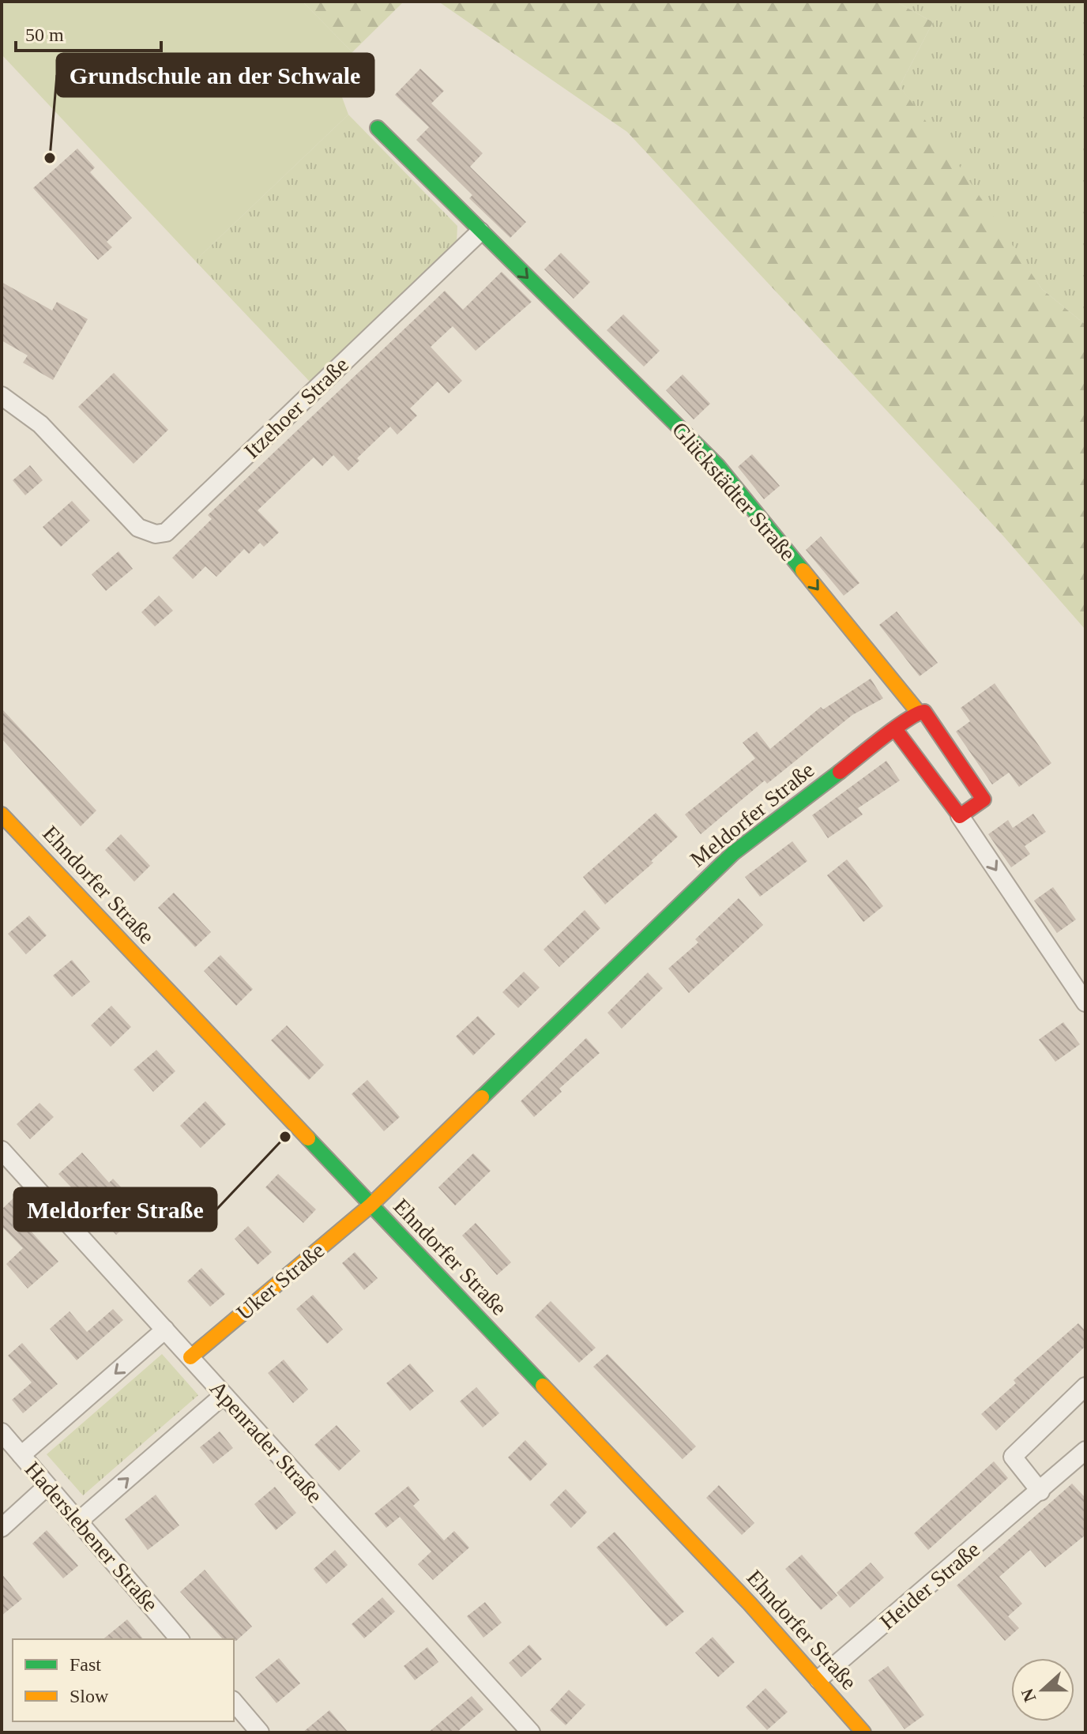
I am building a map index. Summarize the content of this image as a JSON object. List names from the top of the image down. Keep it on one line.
{"streets":{"street":["Itzehoer Straße","Glückstädter Straße","Meldorfer Straße","Ehndorfer Straße","Uker Straße","Apenrader Straße","Haderslebener Straße","Heider Straße"]},"crossings":[["Itzehoer Straße","Glückstädter Straße"],["Meldorfer Straße","Ehndorfer Straße"],["Meldorfer Straße","Uker Straße"],["Ehndorfer Straße","Uker Straße"],["Ehndorfer Straße","Heider Straße"],["Uker Straße","Apenrader Straße"]],"one_way":["Glückstädter Straße"],"places":["Grundschule an der Schwale","Meldorfer Straße"],"legend":["Fast","Slow"],"scale_bar":"50 m","north":"left"}
